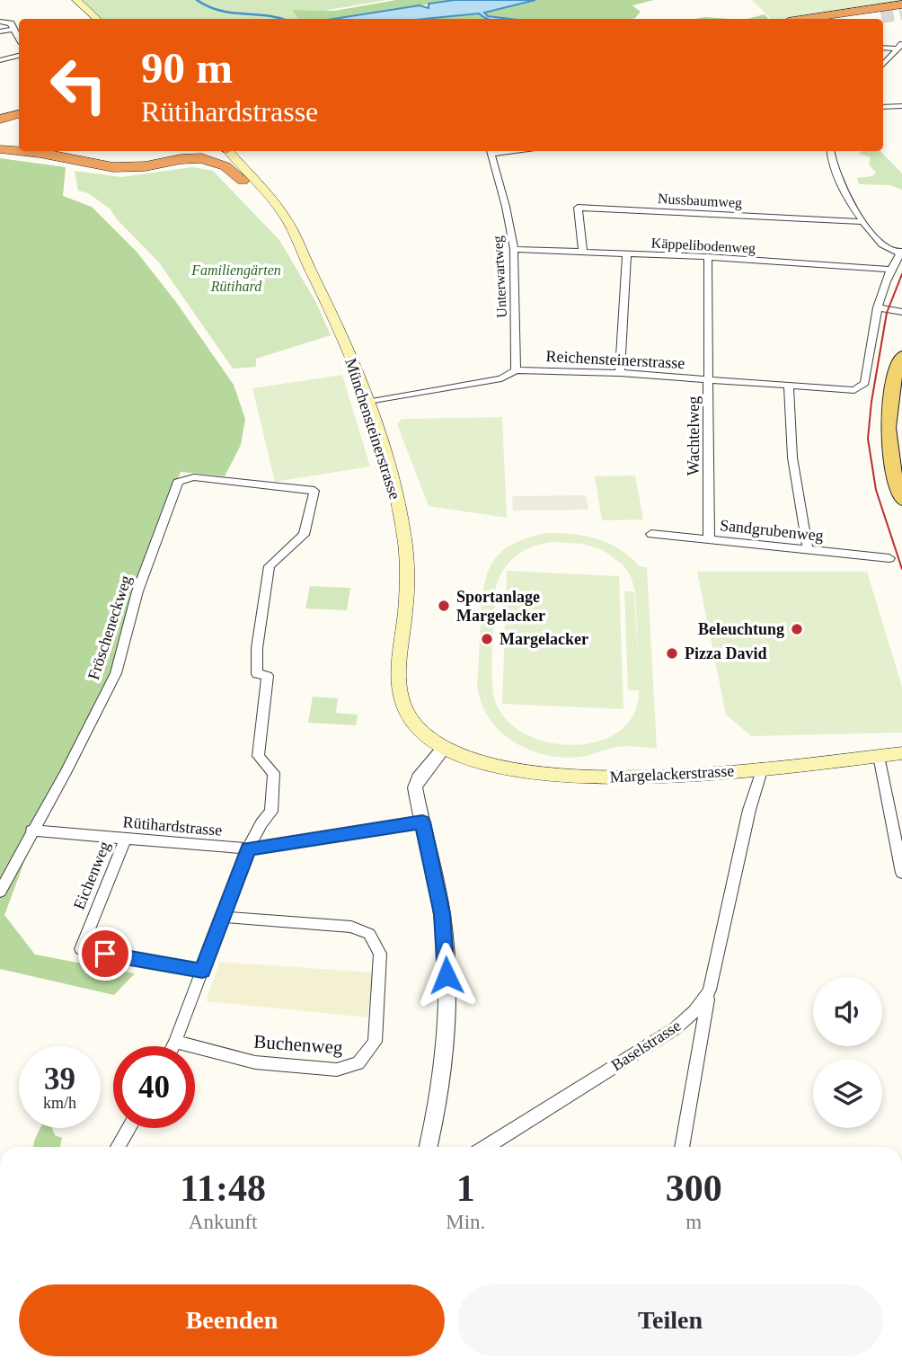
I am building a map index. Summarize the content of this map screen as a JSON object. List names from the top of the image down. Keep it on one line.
{"streets":{"main road":["Münchensteinerstrasse","Margelackerstrasse"],"street":["Nussbaumweg","Käppelibodenweg","Unterwartweg","Reichensteinerstrasse","Wachtelweg","Sandgrubenweg","Fröscheneckweg","Rütihardstrasse","Eichenweg","Buchenweg","Baselstrasse"]},"crossings":[["Nussbaumweg","Käppelibodenweg"],["Käppelibodenweg","Unterwartweg"],["Käppelibodenweg","Wachtelweg"],["Unterwartweg","Reichensteinerstrasse"],["Reichensteinerstrasse","Münchensteinerstrasse"],["Reichensteinerstrasse","Wachtelweg"],["Münchensteinerstrasse","Margelackerstrasse"],["Wachtelweg","Sandgrubenweg"],["Fröscheneckweg","Rütihardstrasse"],["Margelackerstrasse","Baselstrasse"],["Rütihardstrasse","Eichenweg"]],"parks":["Familiengärten Rütihard"],"places":["Sportanlage Margelacker","Beleuchtung","Margelacker","Pizza David"],"page":{"turn":["90 m","Rütihardstrasse"],"speed":"39 km/h","limit":"40","eta":["11:48","Ankunft","1","Min.","300","m"],"buttons":["Beenden","Teilen"]}}
